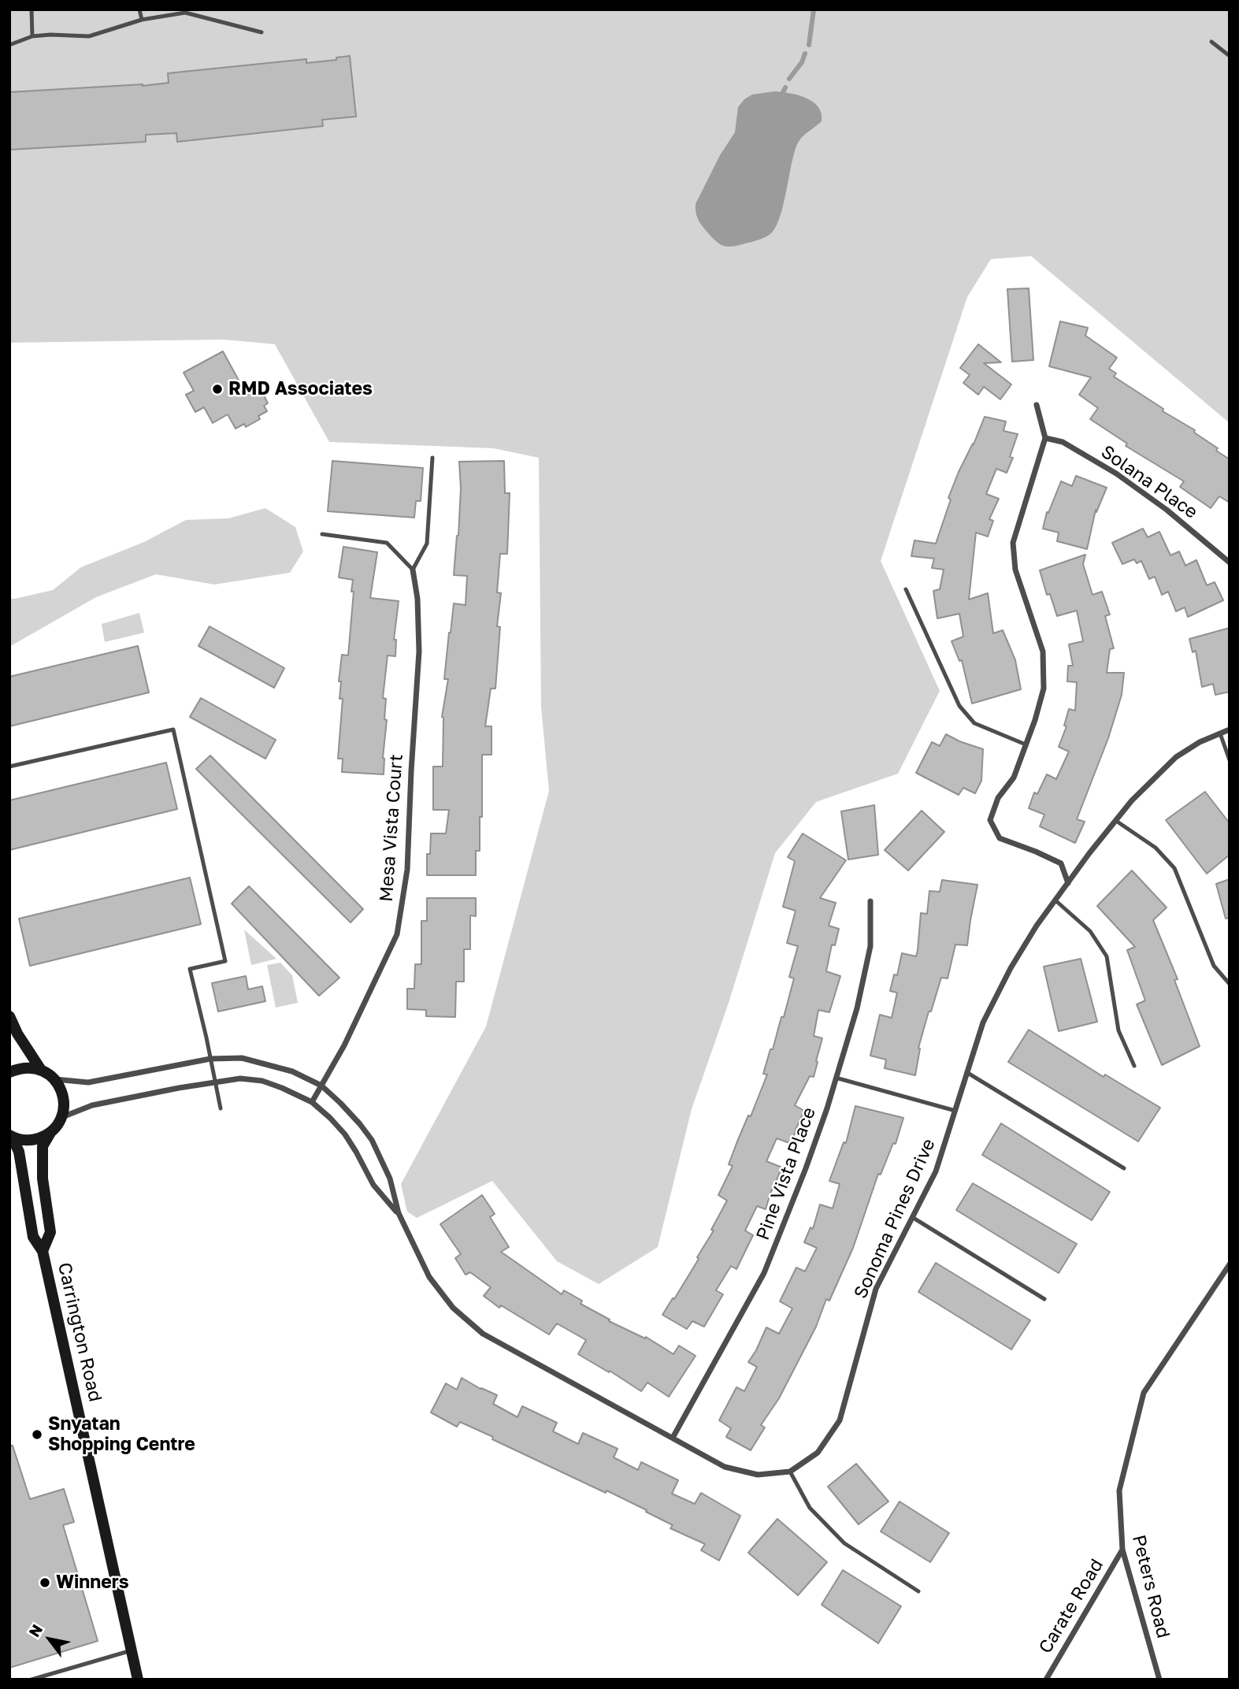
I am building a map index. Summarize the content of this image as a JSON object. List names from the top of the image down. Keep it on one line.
{"streets":{"street":["Solana Place","Mesa Vista Court","Pine Vista Place","Sonoma Pines Drive","Carrington Road","Peters Road","Carate Road"]},"crossings":[["Peters Road","Carate Road"]],"places":["RMD Associates","Snyatan Shopping Centre","Winners"],"north":"top left"}
